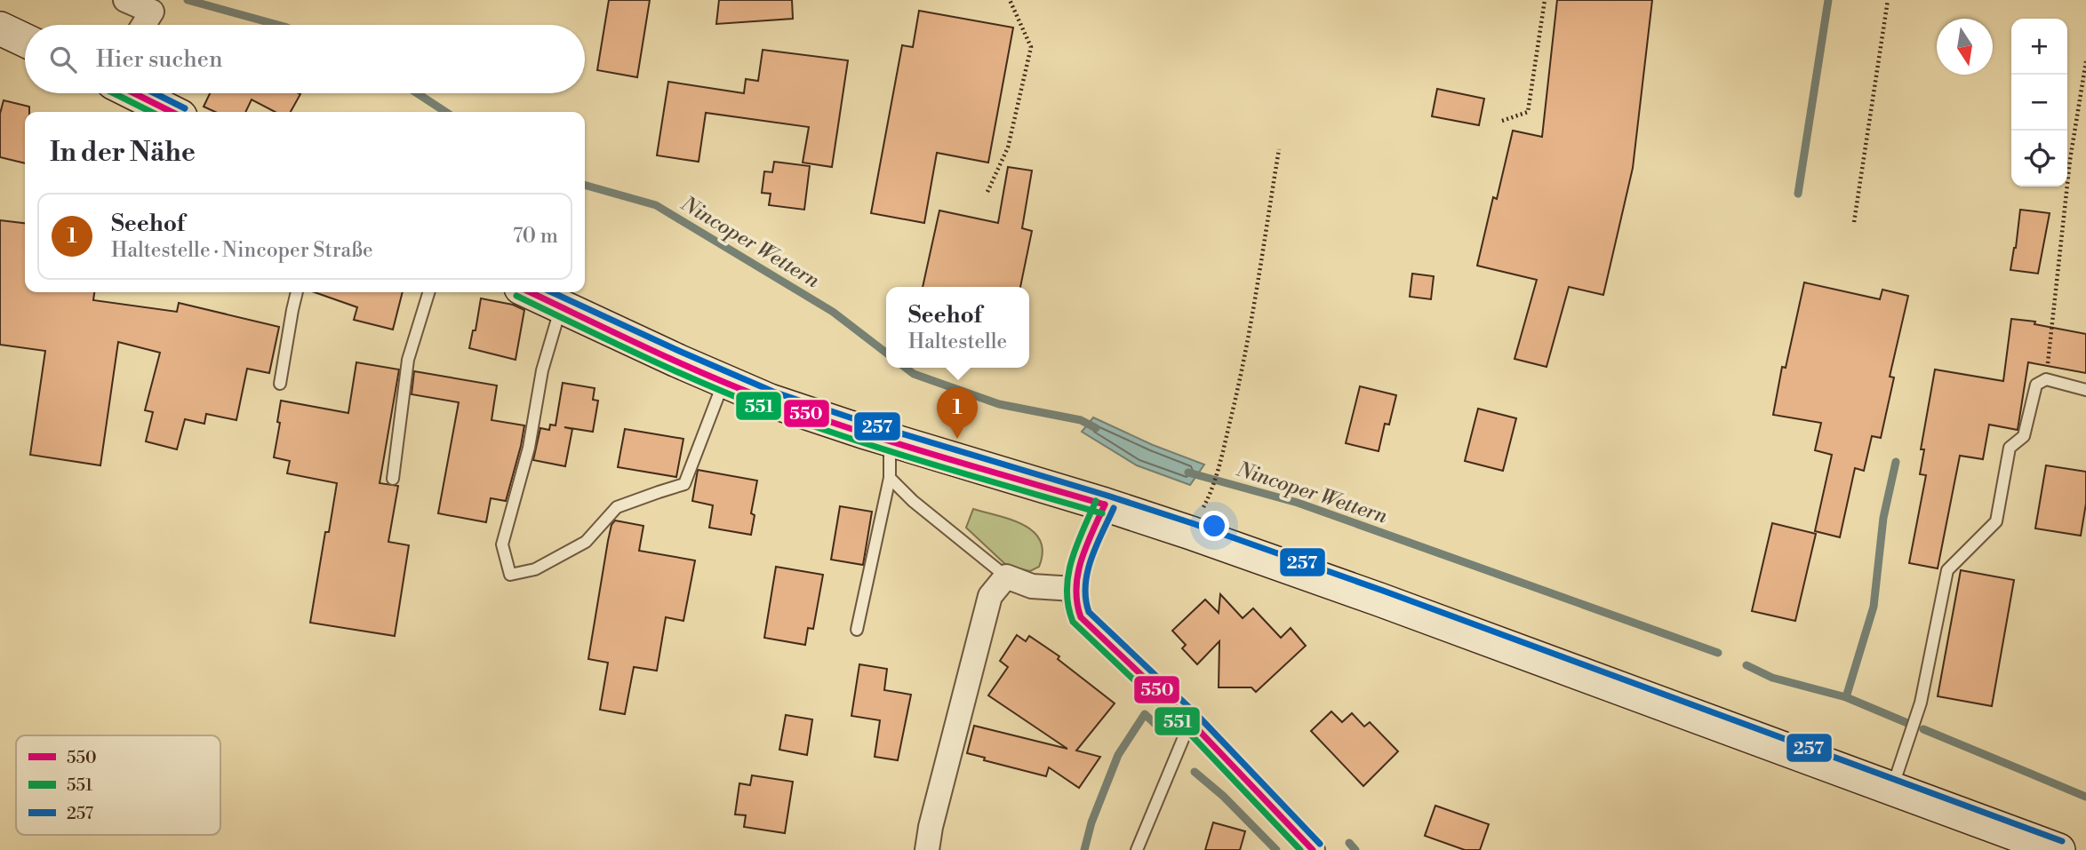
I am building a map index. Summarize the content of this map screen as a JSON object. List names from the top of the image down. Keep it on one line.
{"water":["Nincoper Wettern"],"lines":["transit line 550","transit line 551","transit line 257"],"legend":["550","551","257"],"north":"bottom","page":{"map_buttons":["+","−"],"search":"Hier suchen","heading":"In der Nähe","list":[{"mark":"1","name":"Seehof","note":"Haltestelle · Nincoper Straße","value":"70 m"}],"popup":["Seehof","Haltestelle"],"pins":"1"}}
